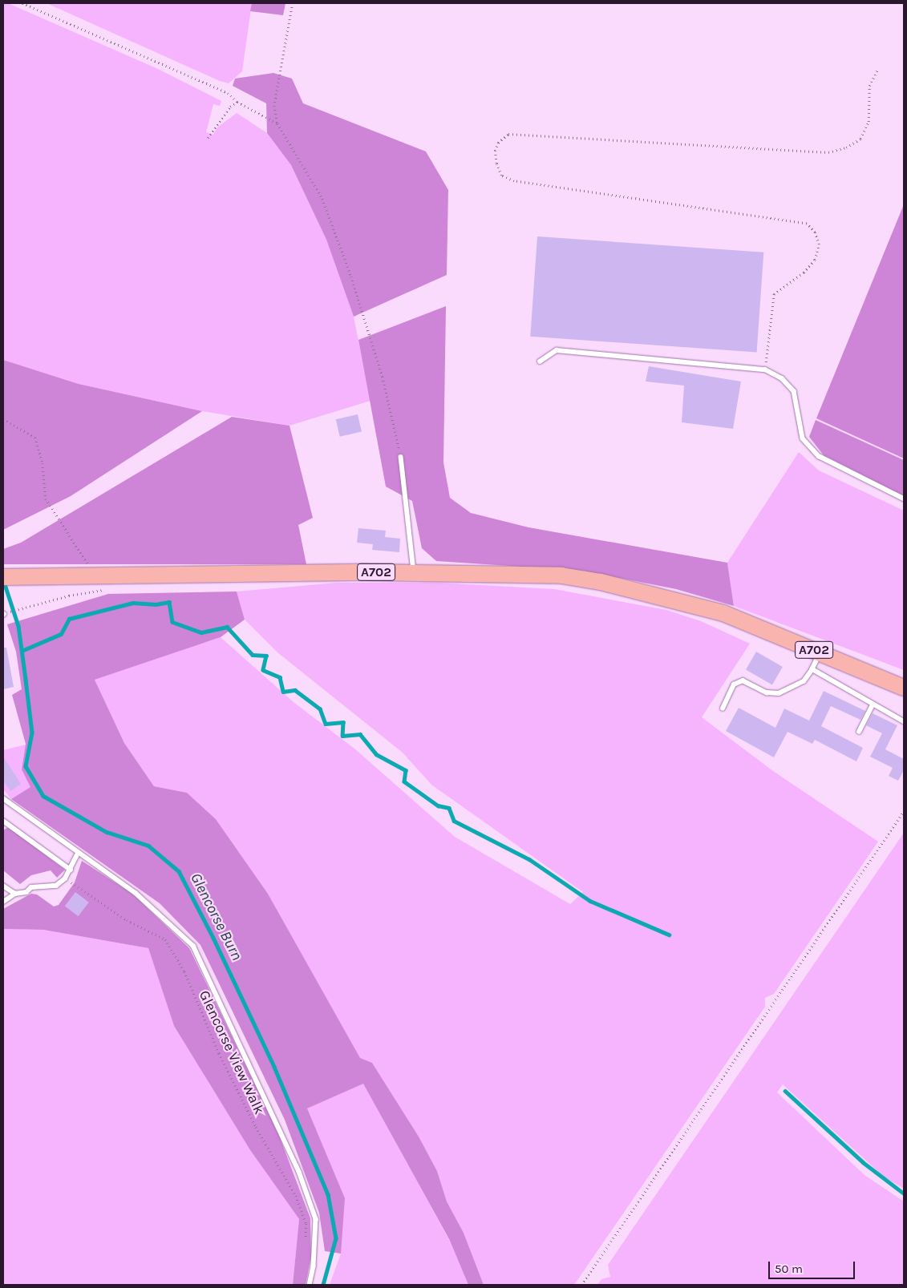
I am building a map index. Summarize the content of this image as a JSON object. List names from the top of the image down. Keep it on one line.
{"streets":{"highway":["A702"],"path":["Glencorse View Walk"]},"water":["Glencorse Burn"],"scale_bar":"50 m"}
